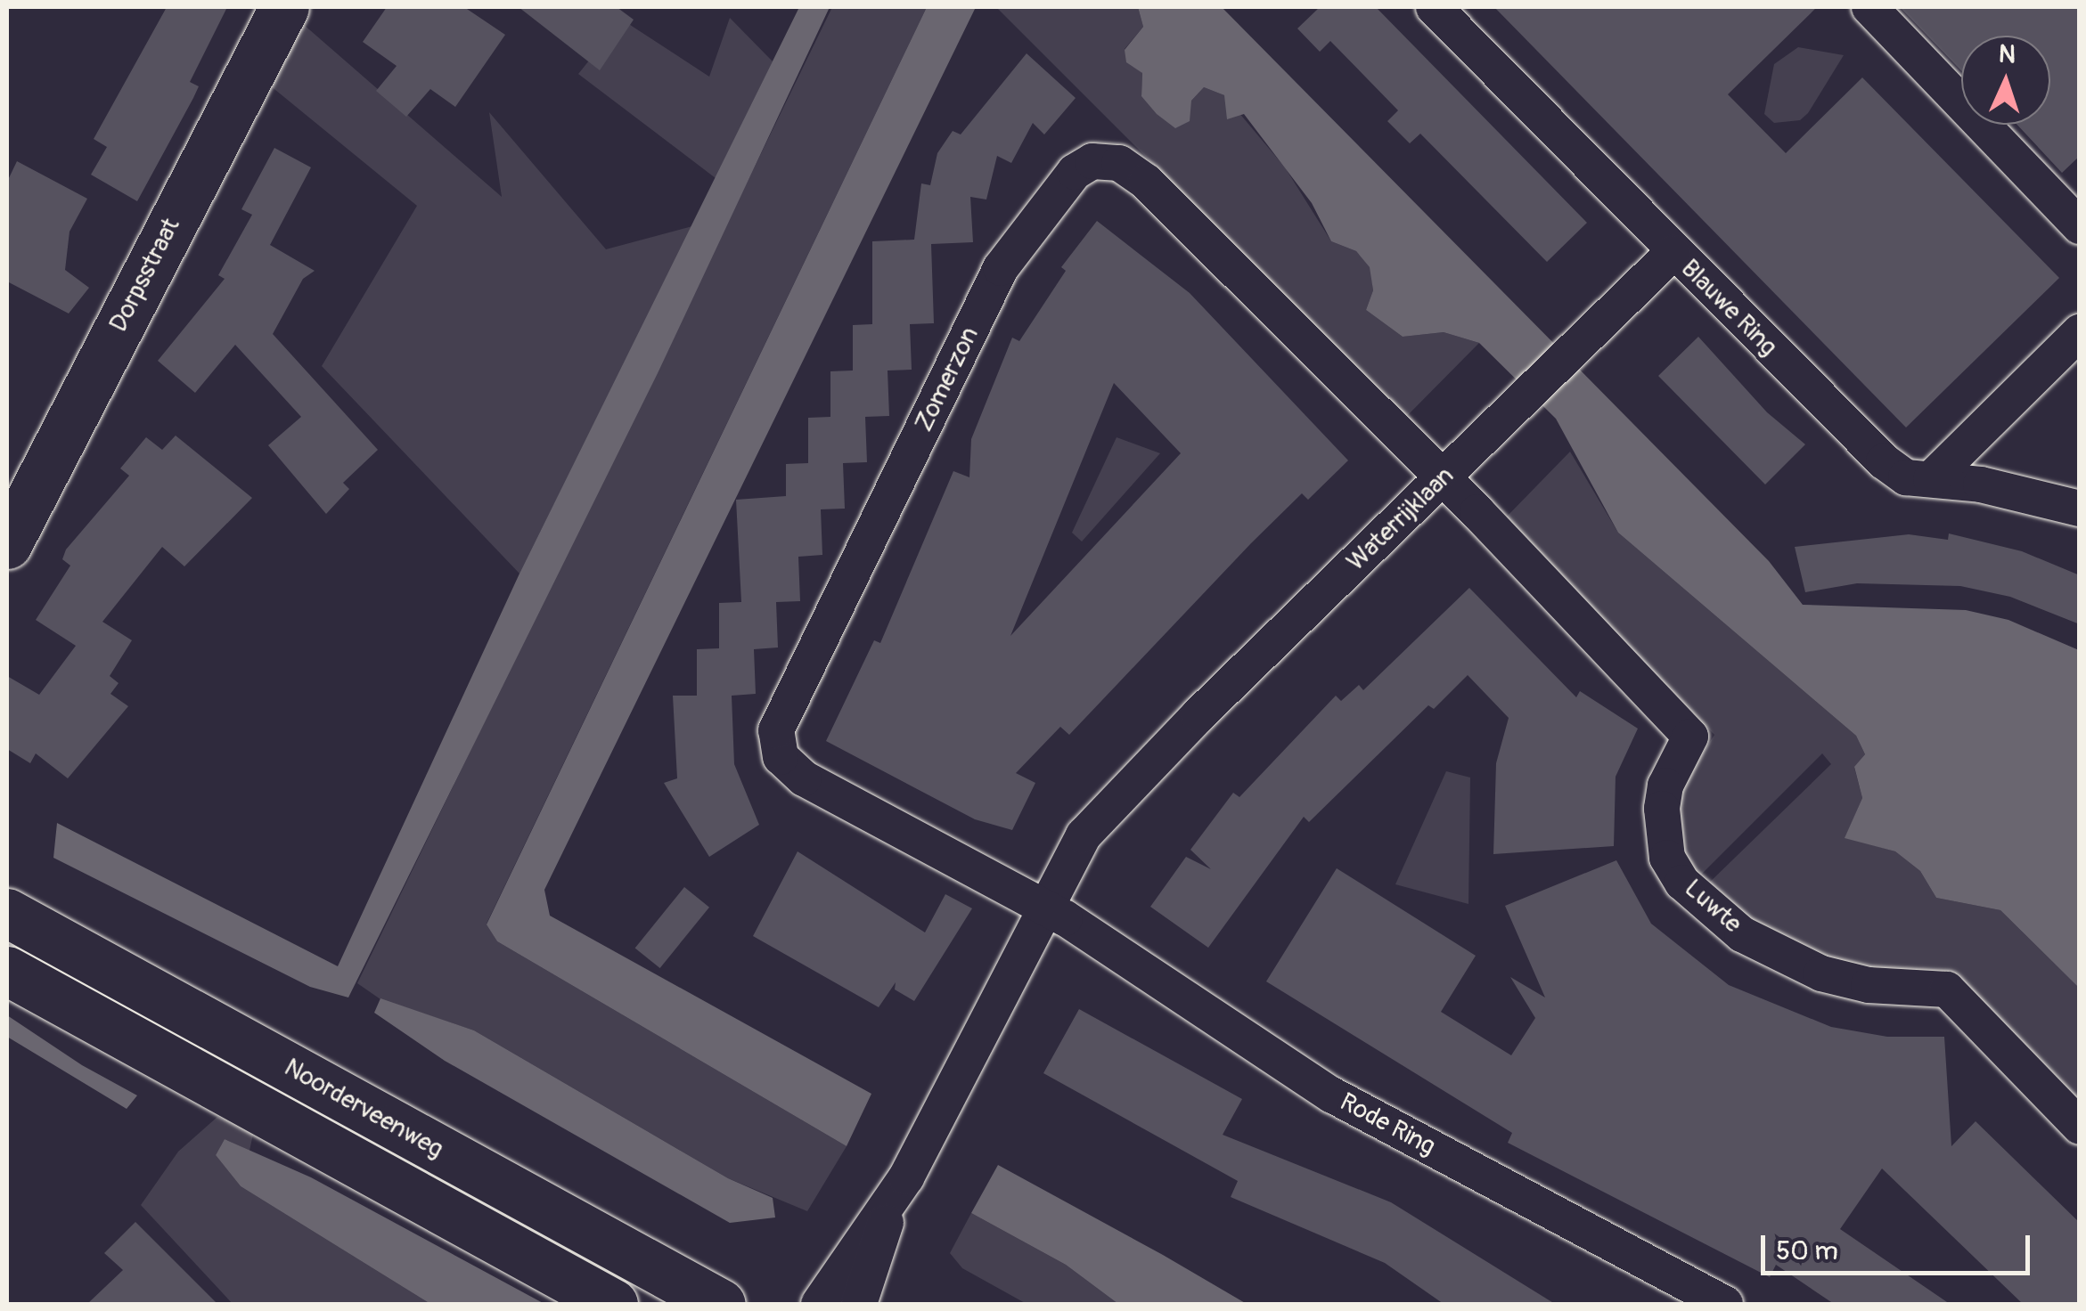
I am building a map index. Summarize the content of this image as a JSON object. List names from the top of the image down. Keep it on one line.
{"streets":{"street":["Dorpsstraat","Blauwe Ring","Zomerzon","Waterrijklaan","Luwte","Noorderveenweg","Rode Ring"]},"crossings":[["Blauwe Ring","Waterrijklaan"],["Zomerzon","Waterrijklaan"],["Zomerzon","Luwte"],["Zomerzon","Rode Ring"],["Waterrijklaan","Luwte"],["Waterrijklaan","Rode Ring"]],"scale_bar":"50 m","north":"top"}
